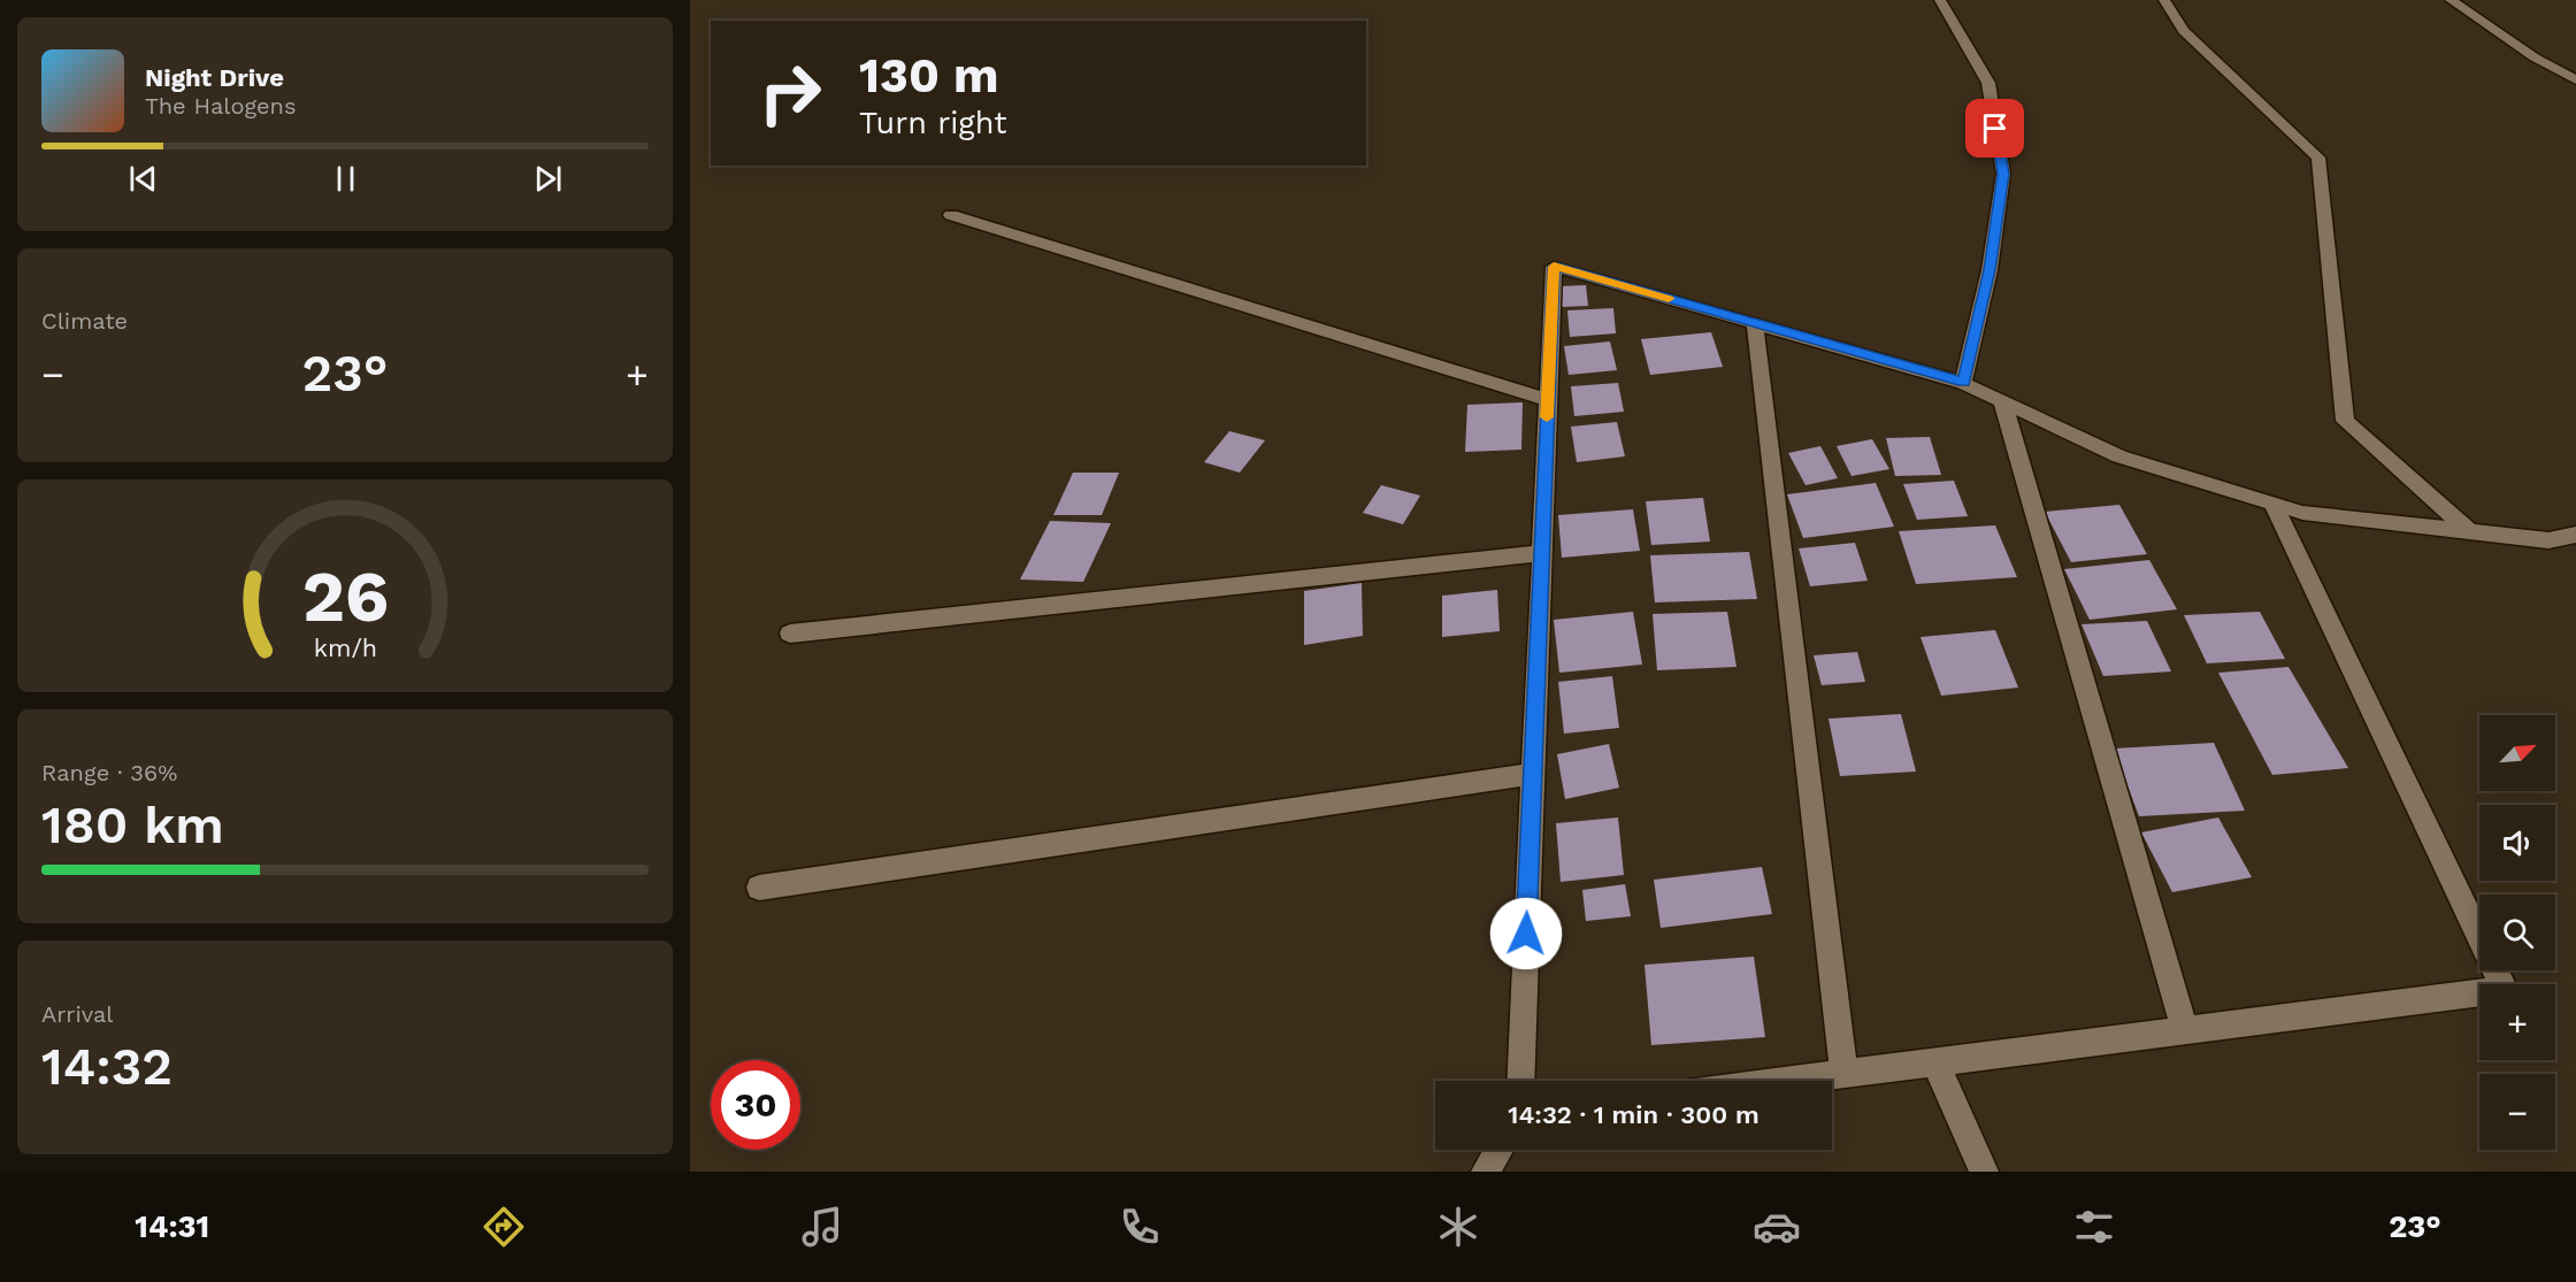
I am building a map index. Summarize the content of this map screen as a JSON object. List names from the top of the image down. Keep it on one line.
{"north":"top right","page":{"turn":["130 m","Turn right"],"song":["Night Drive","The Halogens"],"tile":["Climate",["Range · 36%","180 km"],["Arrival","14:32"]],"heat":["−","23°","+"],"map_buttons":["+","−"],"limit":"30","trip":"14:32 · 1 min · 300 m","tabs":["14:31","23°"],"gauge":["26","km/h"]}}
